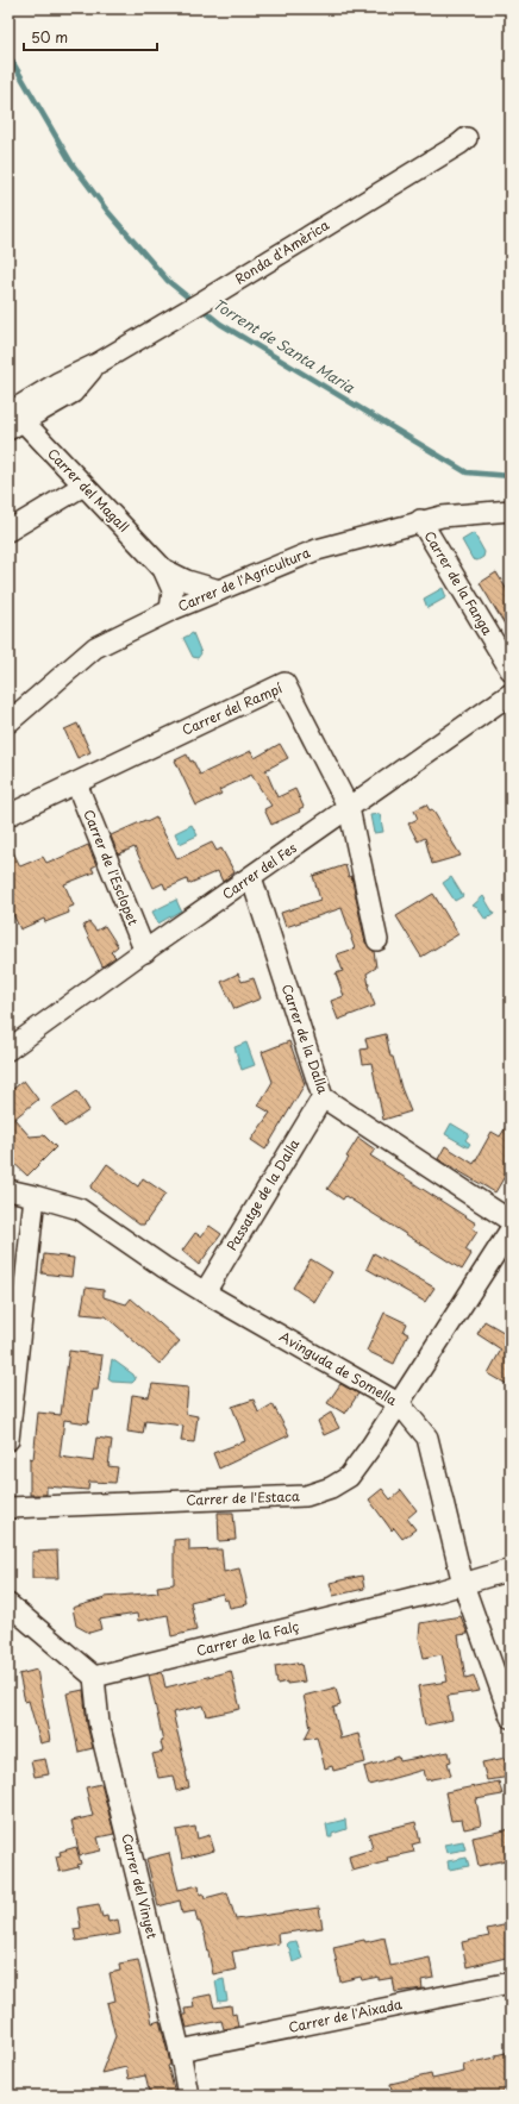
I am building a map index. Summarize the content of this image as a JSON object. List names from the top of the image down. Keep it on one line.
{"streets":{"street":["Ronda d'Amèrica","Carrer del Magall","Carrer de l'Agricultura","Carrer de la Fanga","Carrer del Rampí","Carrer de l'Esclopet","Carrer del Fes","Carrer de la Dalla","Passatge de la Dalla","Avinguda de Somella","Carrer de l'Estaca","Carrer de la Falç","Carrer del Vinyet","Carrer de l'Aixada"]},"crossings":[["Ronda d'Amèrica","Carrer del Magall"],["Carrer del Magall","Carrer de l'Agricultura"],["Carrer de l'Agricultura","Carrer de la Fanga"],["Carrer del Rampí","Carrer de l'Esclopet"],["Carrer del Rampí","Carrer del Fes"],["Carrer de l'Esclopet","Carrer del Fes"],["Carrer del Fes","Carrer de la Dalla"],["Carrer de la Dalla","Passatge de la Dalla"],["Passatge de la Dalla","Avinguda de Somella"],["Avinguda de Somella","Carrer de l'Estaca"],["Avinguda de Somella","Carrer de la Falç"],["Carrer de la Falç","Carrer del Vinyet"],["Carrer del Vinyet","Carrer de l'Aixada"]],"water":["Torrent de Santa Maria"],"scale_bar":"50 m"}
